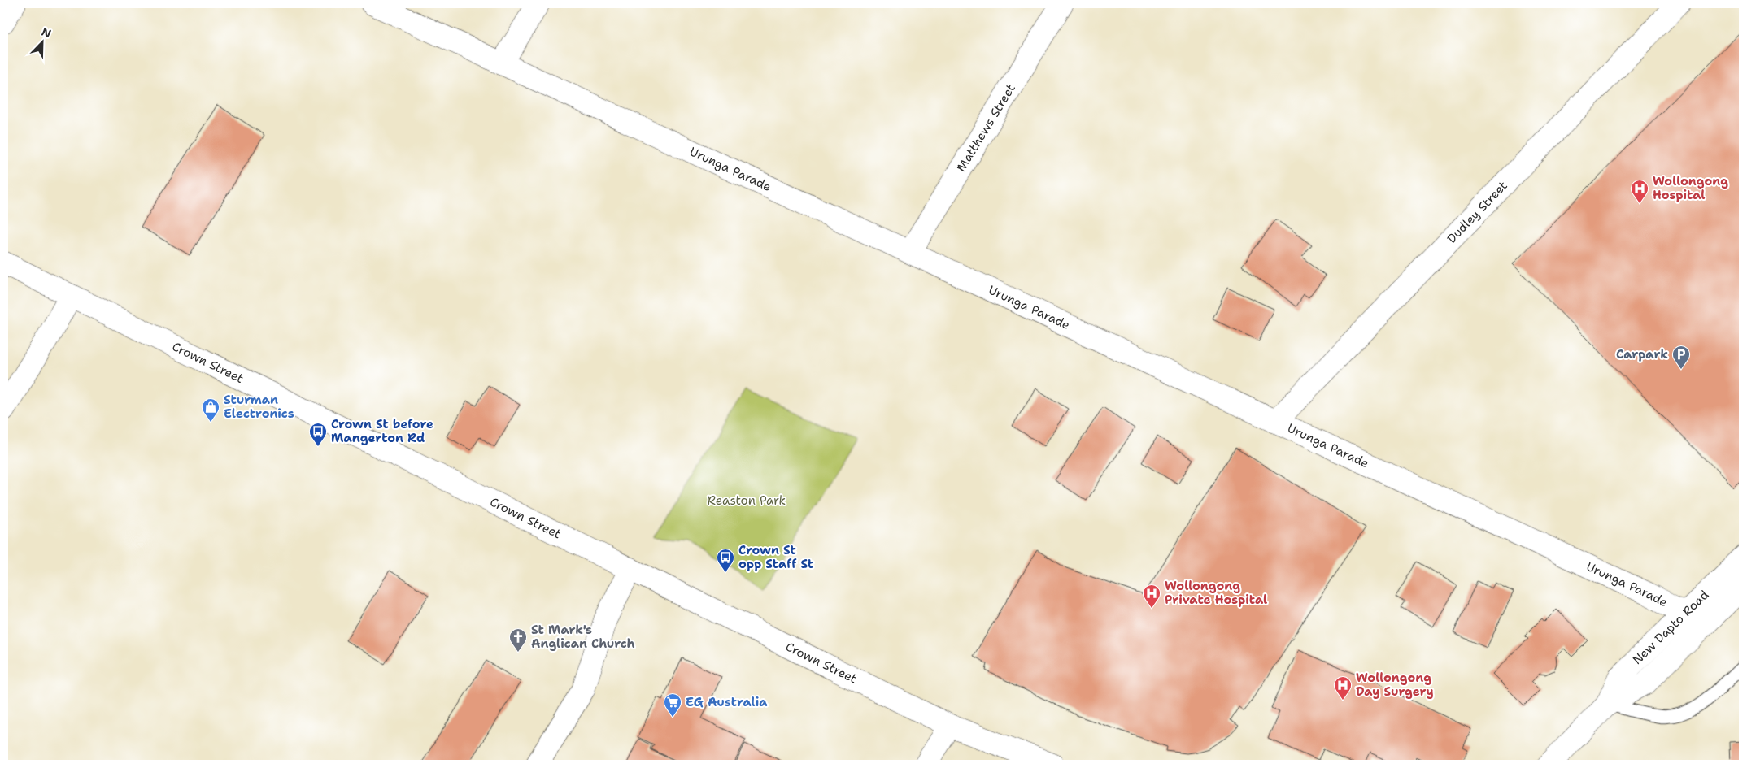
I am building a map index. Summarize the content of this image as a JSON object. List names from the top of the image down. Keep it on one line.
{"streets":{"street":["Matthews Street","Urunga Parade","Dudley Street","Crown Street","New Dapto Road"]},"crossings":[["Matthews Street","Urunga Parade"],["Urunga Parade","Dudley Street"],["Urunga Parade","New Dapto Road"]],"parks":["Reaston Park"],"places":{"hospital":["Wollongong Hospital","Wollongong Private Hospital","Wollongong Day Surgery"],"parking":["Carpark"],"shop":["Sturman Electronics"],"bus stop":["Crown St before Mangerton Rd","Crown St opp Staff St"],"church":["St Mark's Anglican Church"],"supermarket":["EG Australia"]},"north":"top right"}
